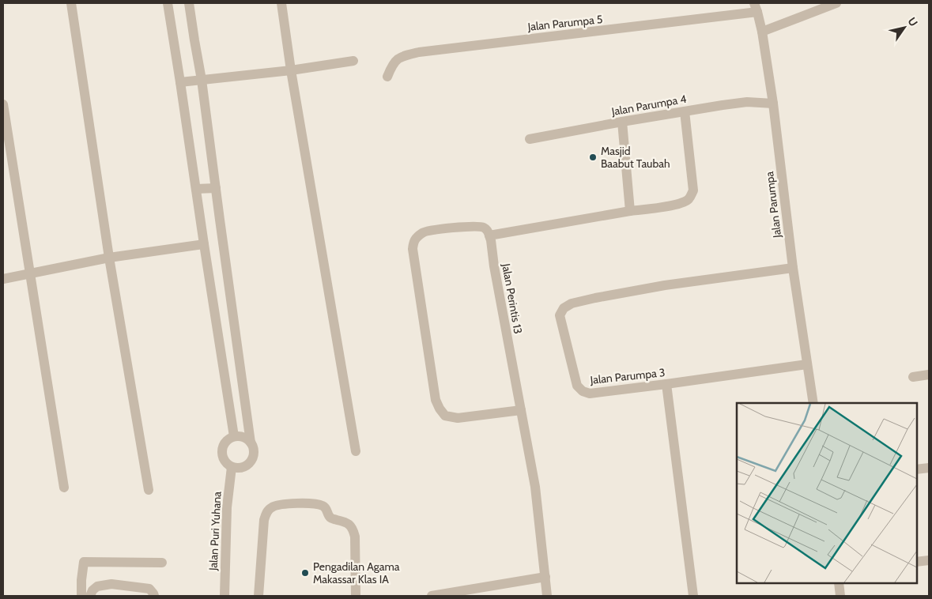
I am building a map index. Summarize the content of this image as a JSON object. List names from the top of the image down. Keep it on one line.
{"streets":{"street":["Jalan Parumpa 5","Jalan Parumpa 4","Jalan Parumpa","Jalan Perintis 13","Jalan Parumpa 3","Jalan Puri Yuhana"]},"crossings":[["Jalan Parumpa 5","Jalan Parumpa"],["Jalan Parumpa 4","Jalan Parumpa"],["Jalan Parumpa","Jalan Parumpa 3"]],"places":["Masjid Baabut Taubah","Pengadilan Agama Makassar Klas IA"],"north":"top right"}
